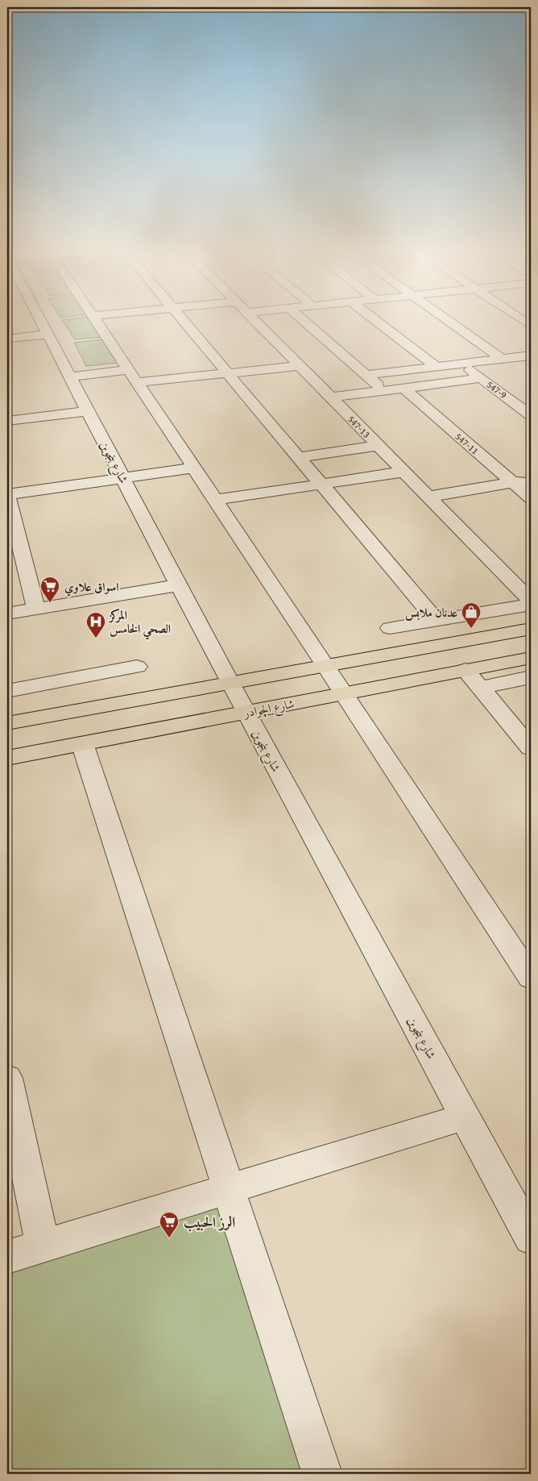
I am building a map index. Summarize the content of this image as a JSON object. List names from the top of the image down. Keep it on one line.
{"streets":{"main road":["شارع الچوادر"],"street":["547-9","547-13","547-11","شارع بنجوين"]},"crossings":[["شارع بنجوين","شارع الچوادر"]],"places":{"supermarket":["اسواق علاوي","الرز الحبيب"],"shop":["عدنان ملابس"],"hospital":["المركز الصحي الخامس"]}}
